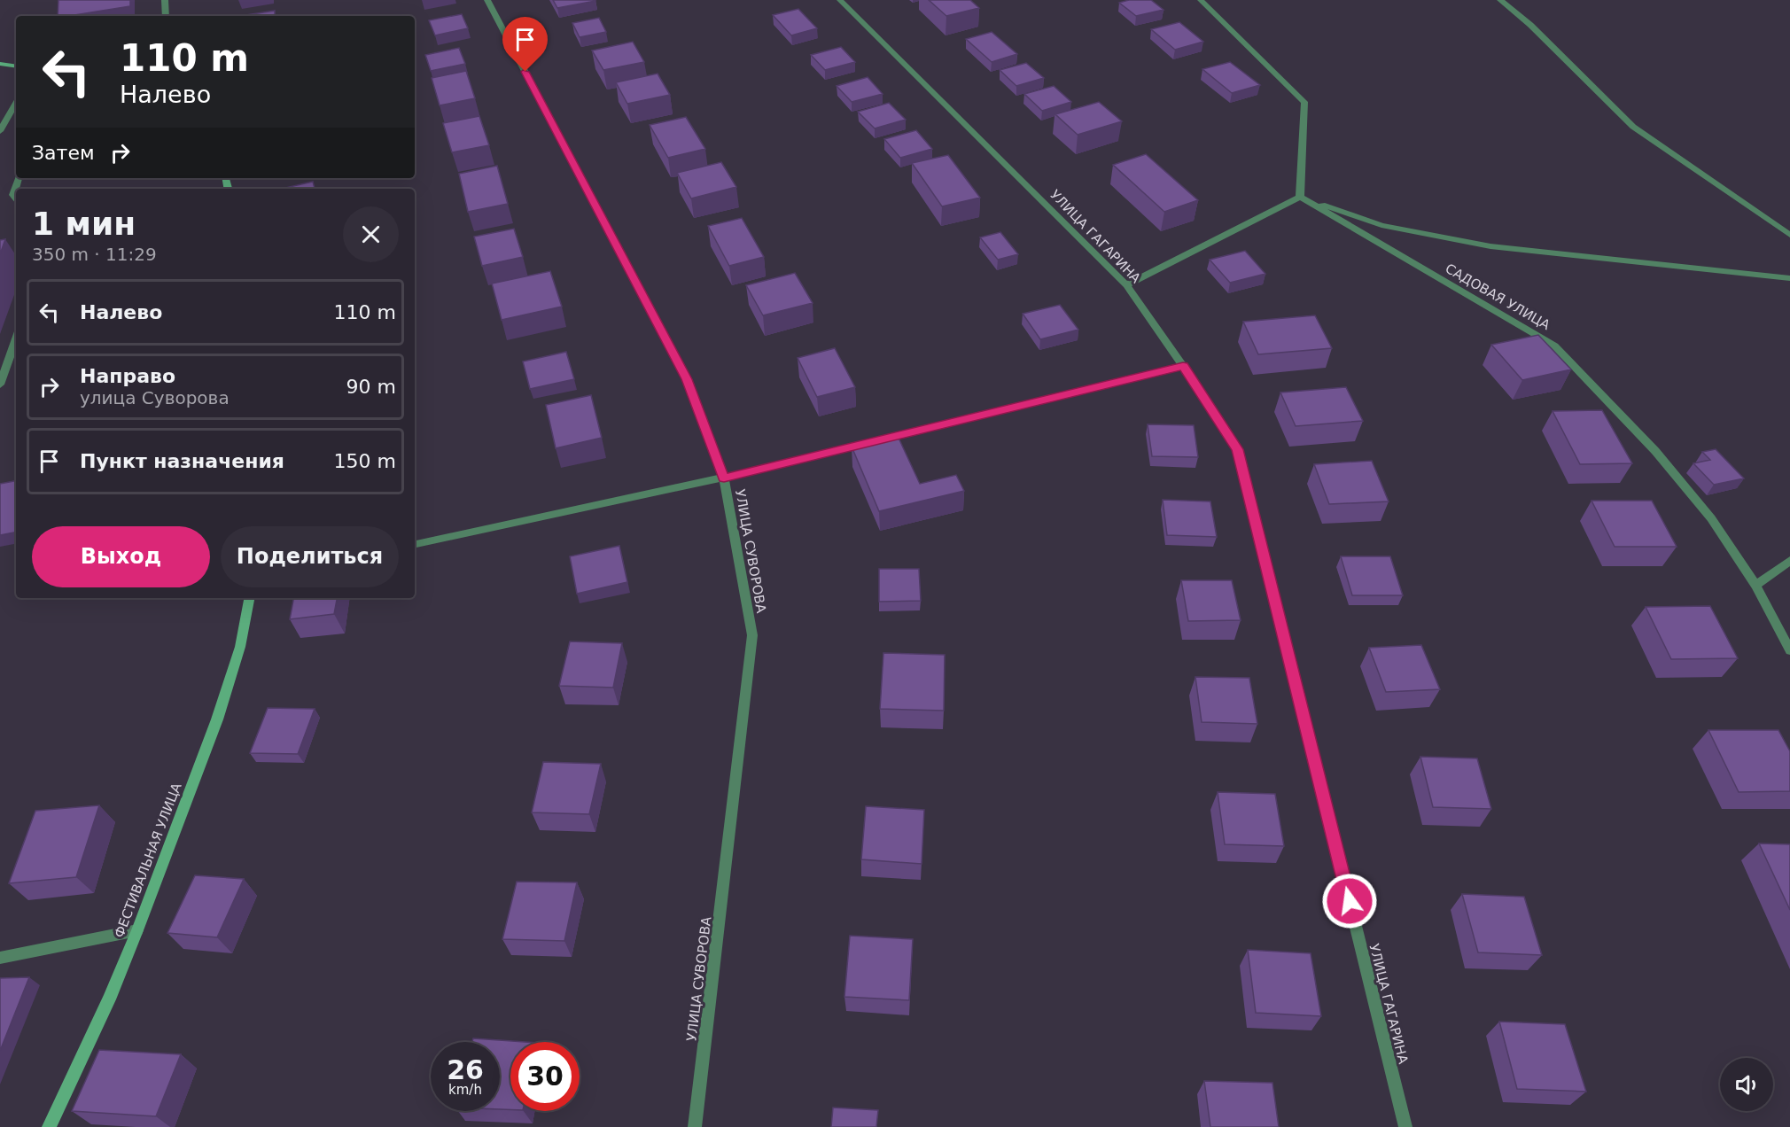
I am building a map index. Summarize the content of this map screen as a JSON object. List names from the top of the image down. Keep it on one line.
{"streets":{"main road":["ФЕСТИВАЛЬНАЯ УЛИЦА"],"street":["УЛИЦА ГАГАРИНА","САДОВАЯ УЛИЦА","УЛИЦА СУВОРОВА"]},"page":{"turn":["110 m","Налево"],"then":"Затем","heading":["1 мин","350 m · 11:29"],"list":[{"name":"Налево","value":"110 m"},{"name":"Направо","note":"улица Суворова","value":"90 m"},{"name":"Пункт назначения","value":"150 m"}],"buttons":["Выход","Поделиться"],"speed":"26 km/h","limit":"30"}}
